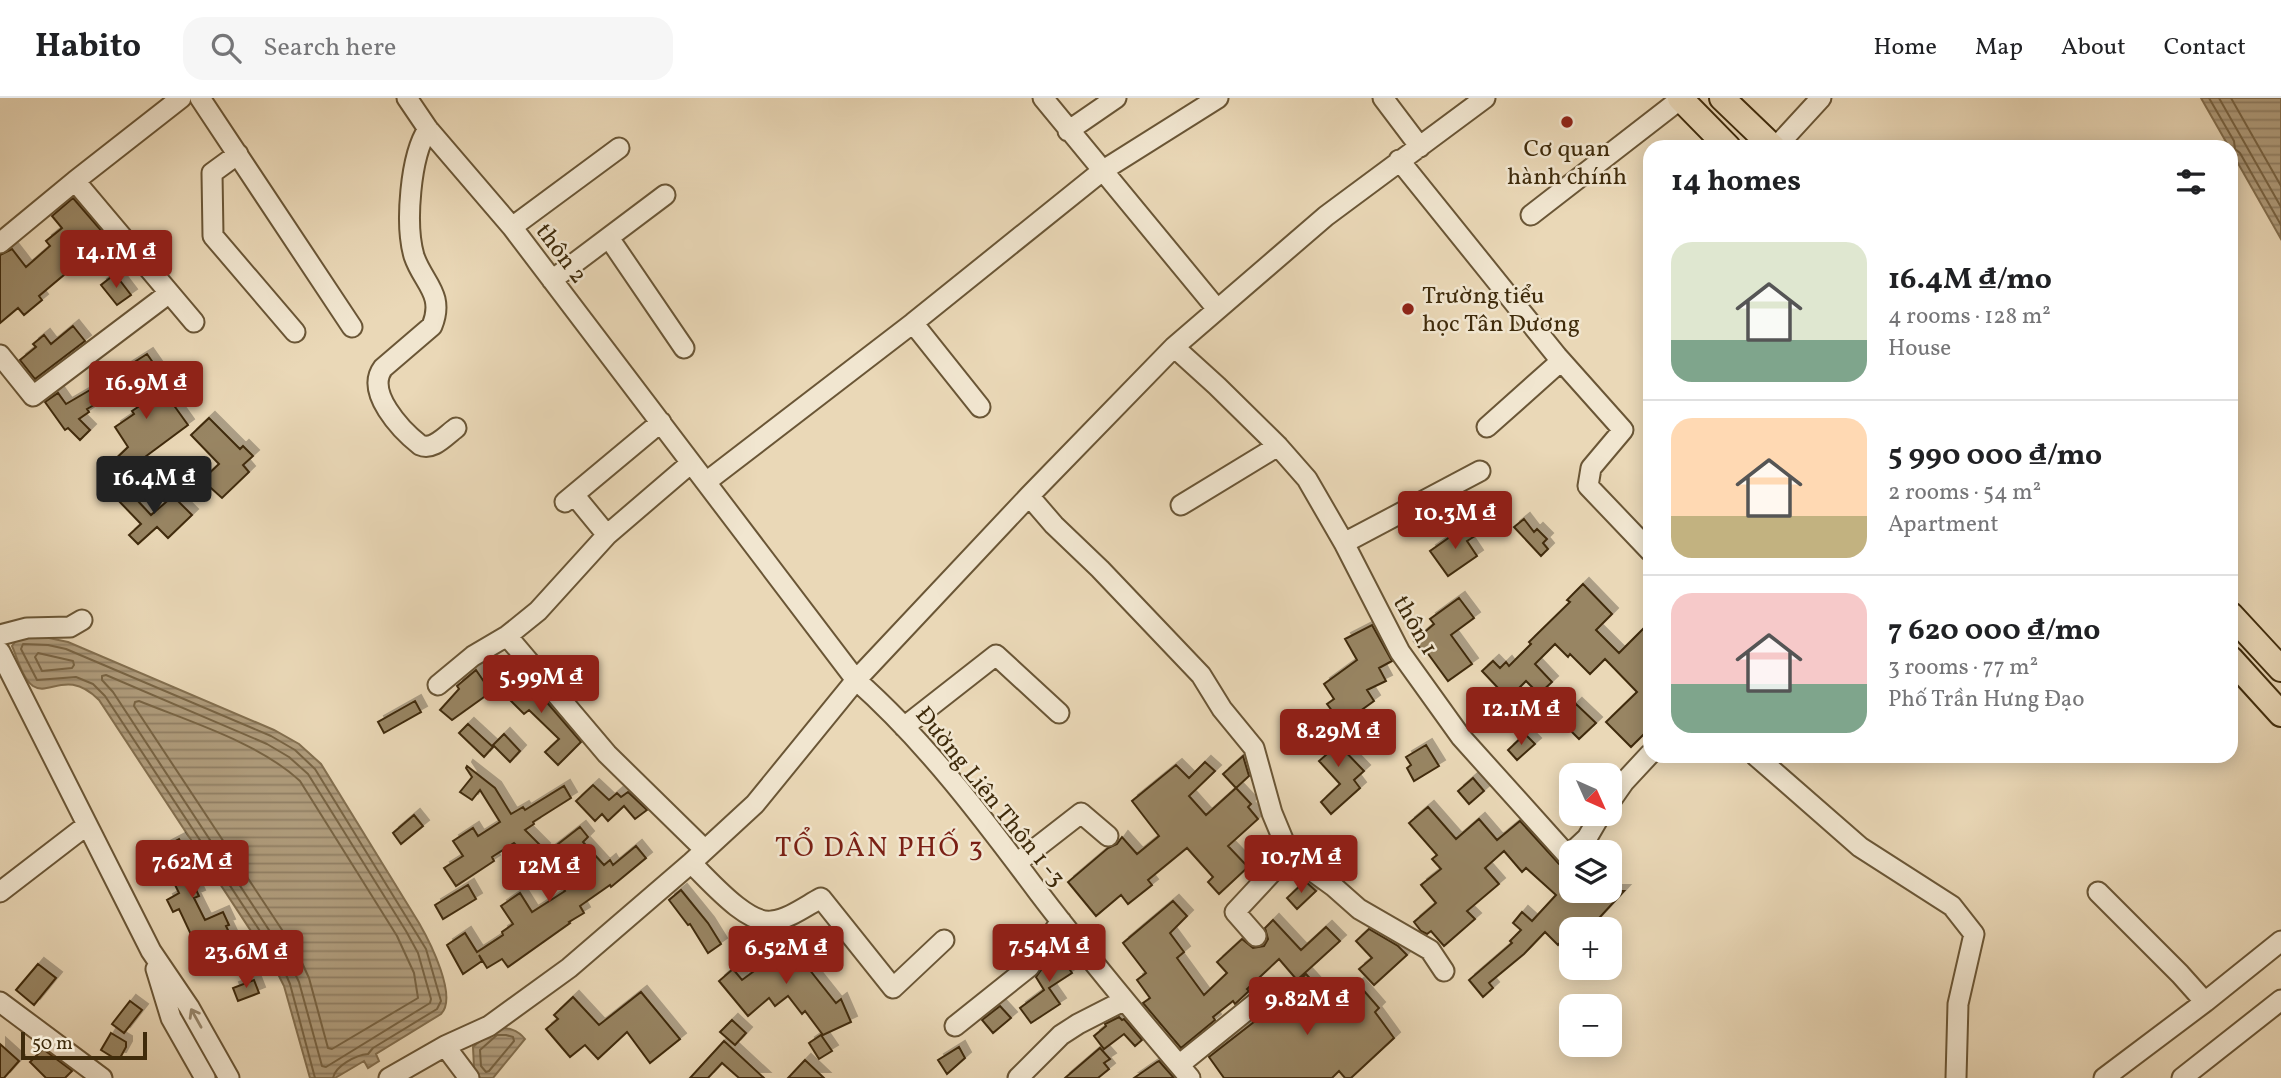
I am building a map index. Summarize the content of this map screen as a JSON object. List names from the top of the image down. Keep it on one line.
{"streets":{"street":["thôn 2","thôn 1","Đường Liên Thôn 1 -3"]},"crossings":[["thôn 2","Đường Liên Thôn 1 -3"]],"districts":["TỔ DÂN PHỐ 3"],"places":["Cơ quan hành chính","Trường tiểu học Tân Dương"],"scale_bar":"50 m","north":"bottom right","page":{"header":"Habito","search":"Search here","nav":["Home","Map","About","Contact"],"heading":"14 homes","list":[{"name":"16.4M ₫/mo","note":"4 rooms · 128 m² · House"},{"name":"5 990 000 ₫/mo","note":"2 rooms · 54 m² · Apartment"},{"name":"7 620 000 ₫/mo","note":"3 rooms · 77 m² · Phố Trần Hưng Đạo"}],"price":["14.1M ₫","16.9M ₫","16.4M ₫","10.3M ₫","5.99M ₫","12.1M ₫","8.29M ₫","10.7M ₫","7.62M ₫","12M ₫","7.54M ₫","6.52M ₫","23.6M ₫","9.82M ₫"],"map_buttons":["+","−"],"scale":"50 m"}}
